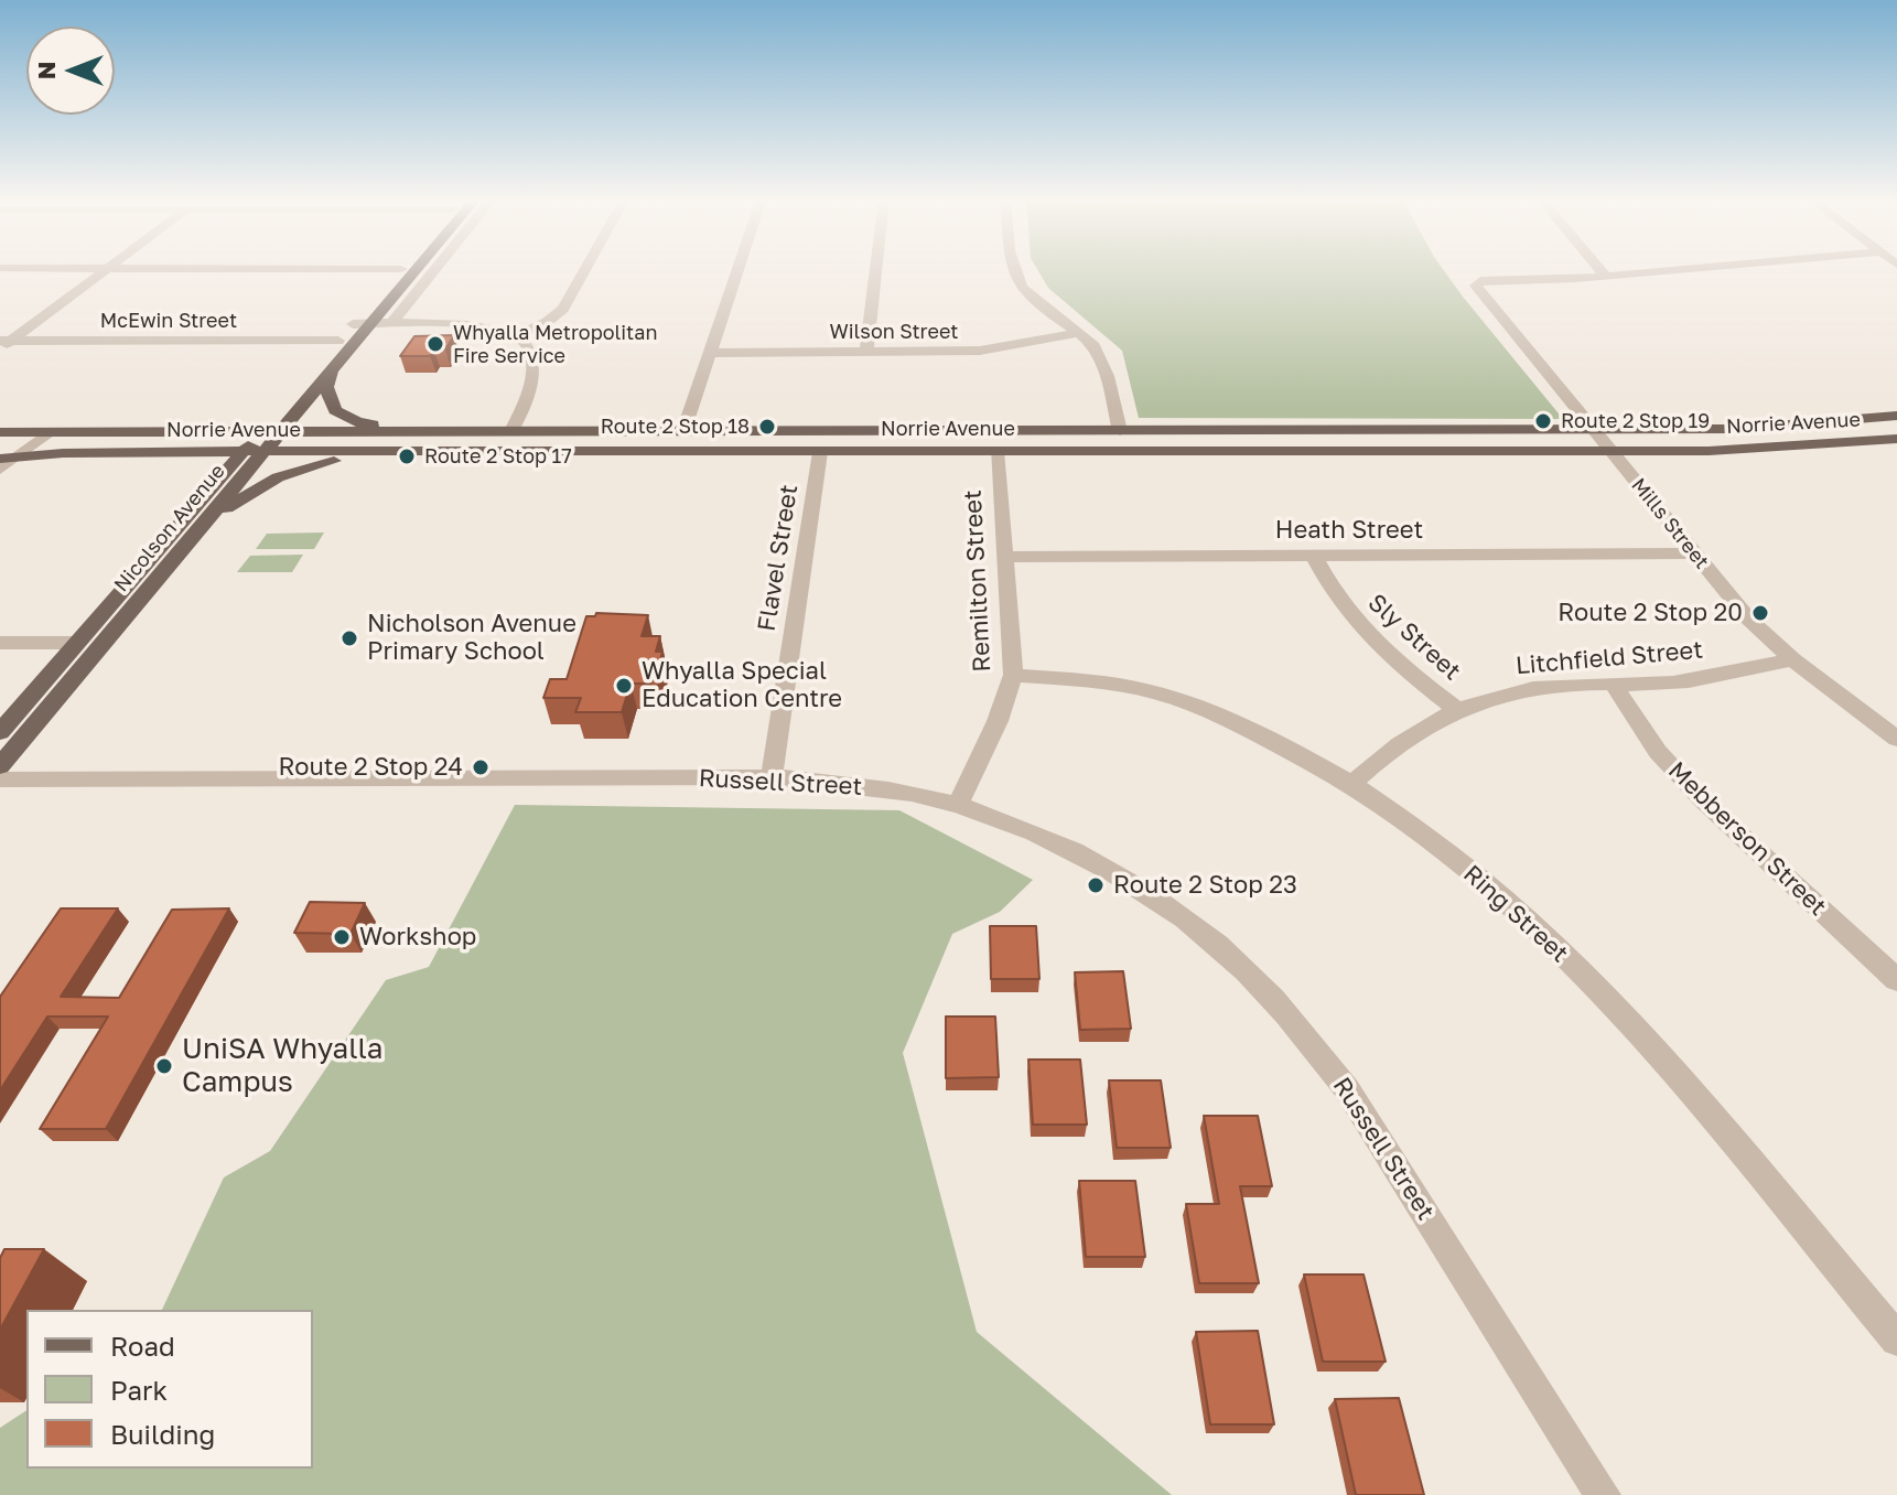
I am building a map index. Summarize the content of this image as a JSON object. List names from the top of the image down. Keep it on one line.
{"streets":{"main road":["Norrie Avenue","Nicolson Avenue"],"street":["McEwin Street","Wilson Street","Mills Street","Heath Street","Flavel Street","Remilton Street","Sly Street","Litchfield Street","Russell Street","Mebberson Street","Ring Street"]},"crossings":[["Norrie Avenue","Mills Street"],["Norrie Avenue","Nicolson Avenue"],["Norrie Avenue","Flavel Street"],["Norrie Avenue","Remilton Street"],["Mills Street","Heath Street"],["Mills Street","Litchfield Street"],["Heath Street","Remilton Street"],["Heath Street","Sly Street"],["Flavel Street","Russell Street"],["Remilton Street","Russell Street"],["Remilton Street","Ring Street"],["Sly Street","Litchfield Street"],["Litchfield Street","Mebberson Street"],["Litchfield Street","Ring Street"]],"places":["Whyalla Metropolitan Fire Service","Route 2 Stop 19","Route 2 Stop 18","Route 2 Stop 17","Route 2 Stop 20","Nicholson Avenue Primary School","Whyalla Special Education Centre","Route 2 Stop 24","Route 2 Stop 23","Workshop","UniSA Whyalla Campus"],"legend":["Road","Park","Building"],"north":"left"}
